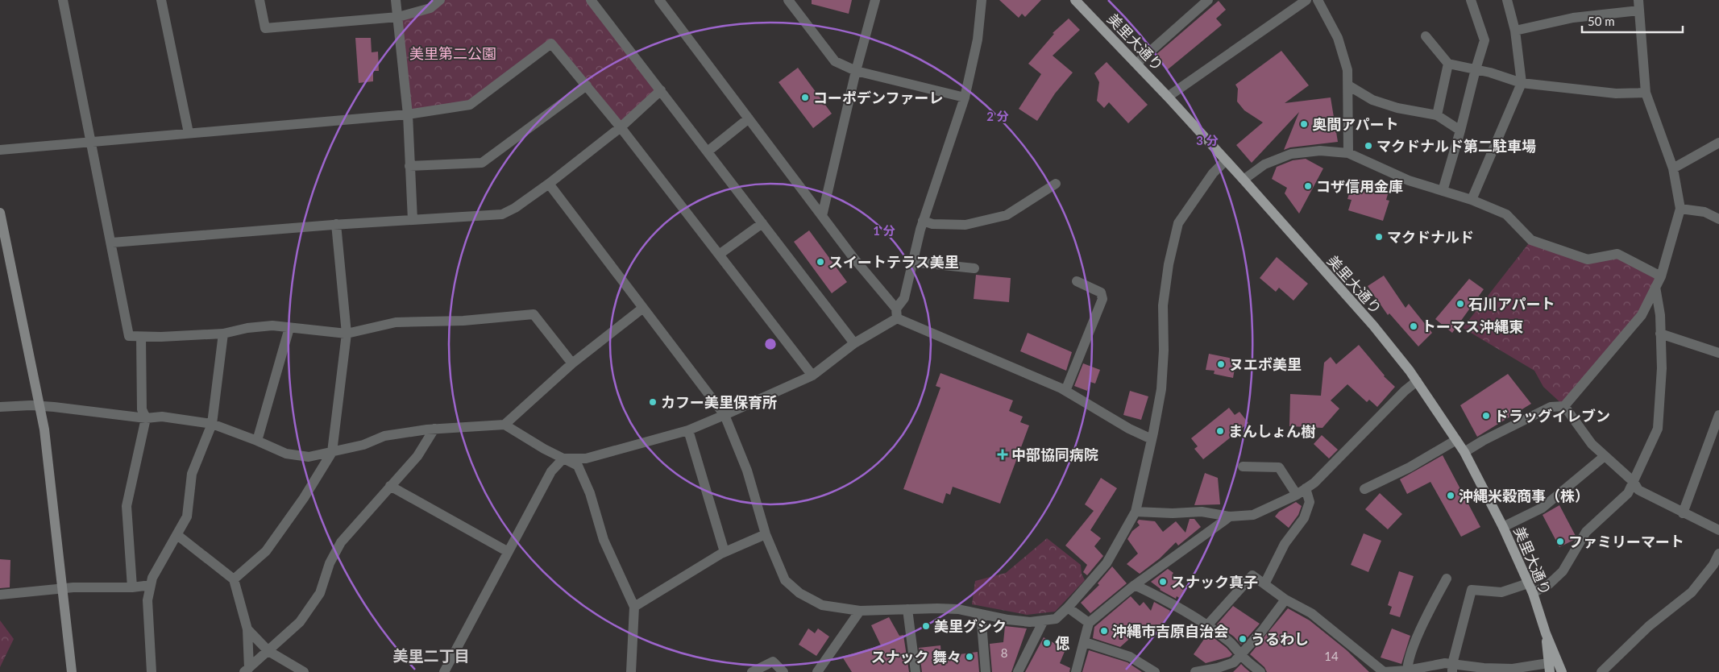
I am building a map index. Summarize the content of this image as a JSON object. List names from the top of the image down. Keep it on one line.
{"streets":{"main road":["美里大通り"]},"districts":["美里二丁目"],"parks":["美里第二公園"],"places":{"other":["コーポデンファーレ","奥間アパート","マクドナルド第二駐車場","コザ信用金庫","マクドナルド","スイートテラス美里","石川アパート","トーマス沖縄東","ヌエボ美里","カフー美里保育所","ドラッグイレブン","まんしょん樹","沖縄米穀商事（株）","ファミリーマート","スナック真子","美里グシク","沖縄市吉原自治会","うるわし","偲","スナック 舞々"],"health":["中部協同病院"]},"house_numbers":["8","14"],"scale_bar":"50 m","rings":["2 分","3 分","1 分"]}
